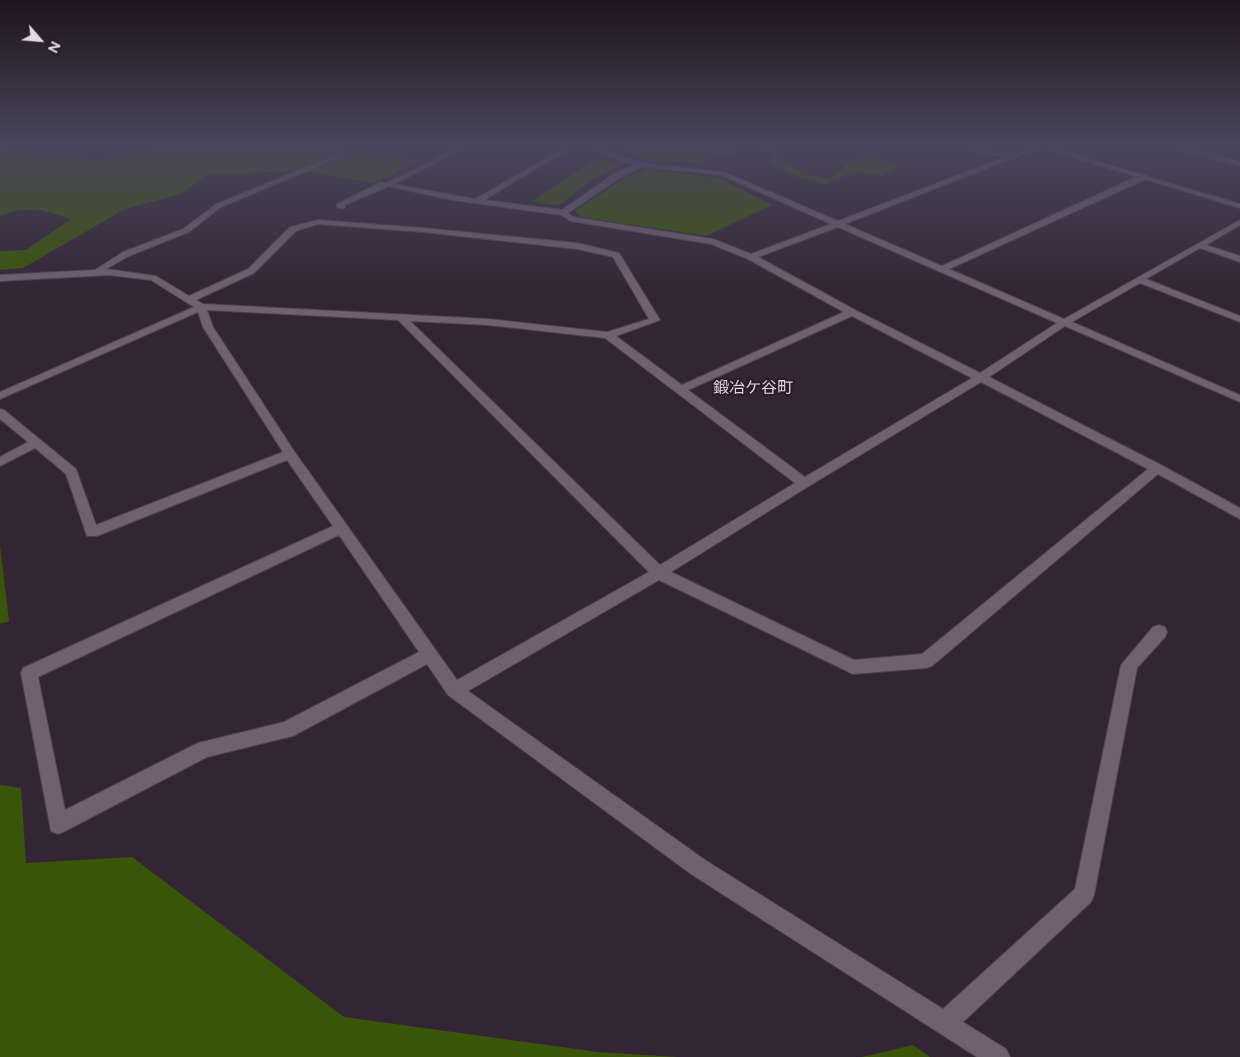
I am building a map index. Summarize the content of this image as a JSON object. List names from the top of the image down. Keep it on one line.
{"districts":["鍛冶ケ谷町"],"north":"bottom right"}
